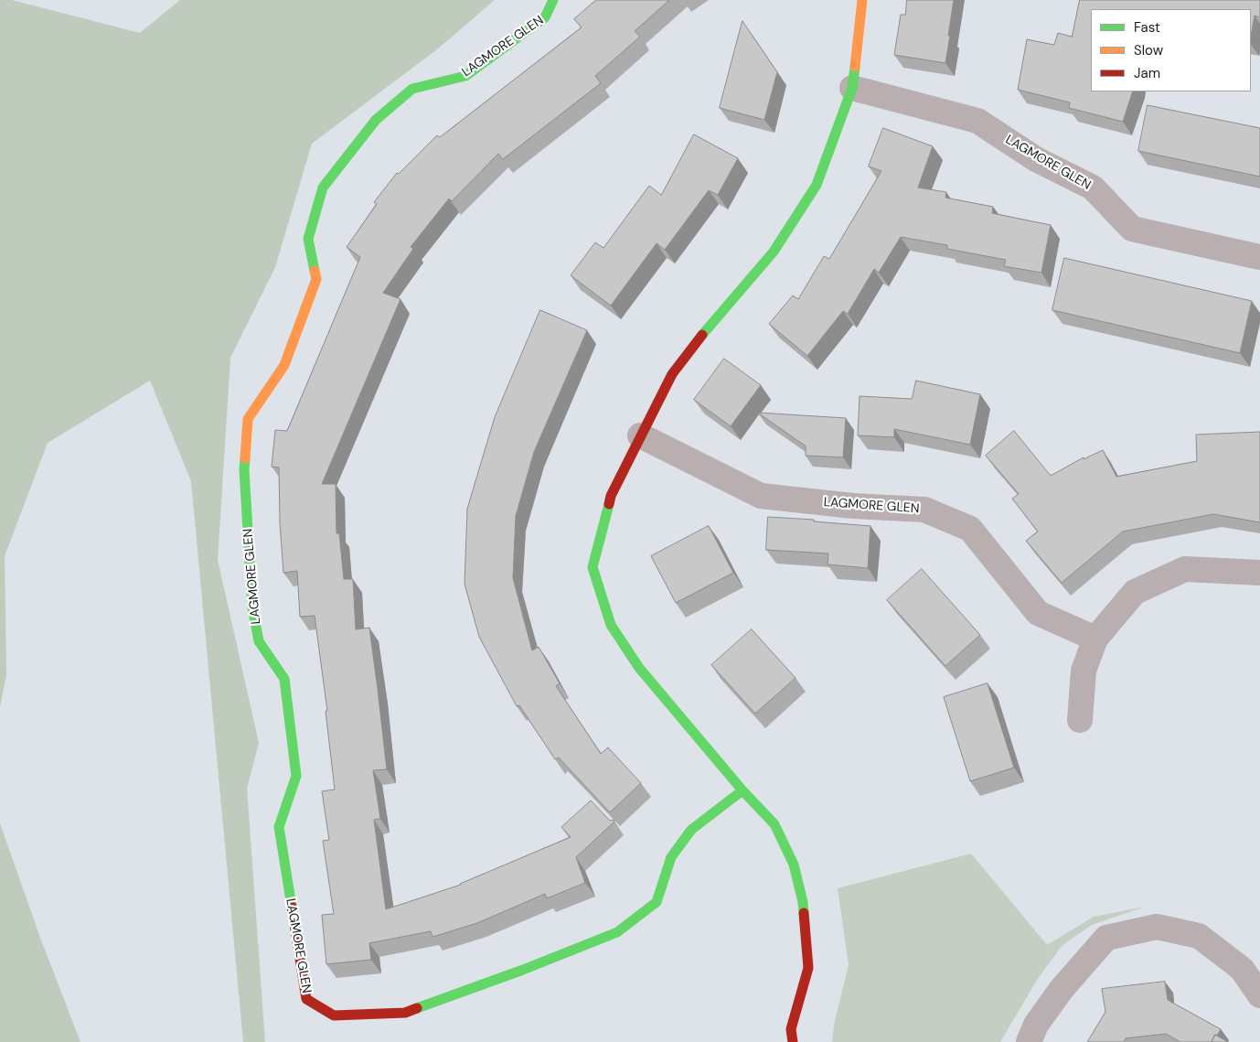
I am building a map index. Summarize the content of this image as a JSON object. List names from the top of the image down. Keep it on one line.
{"streets":{"street":["LAGMORE GLEN"]},"legend":["Fast","Slow","Jam"]}
